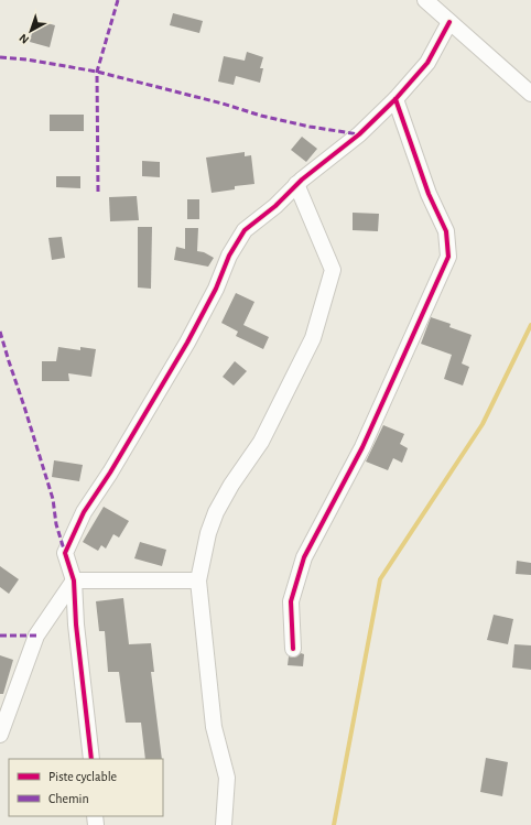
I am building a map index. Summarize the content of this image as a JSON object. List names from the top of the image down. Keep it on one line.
{"legend":["Piste cyclable","Chemin"],"north":"bottom left"}
